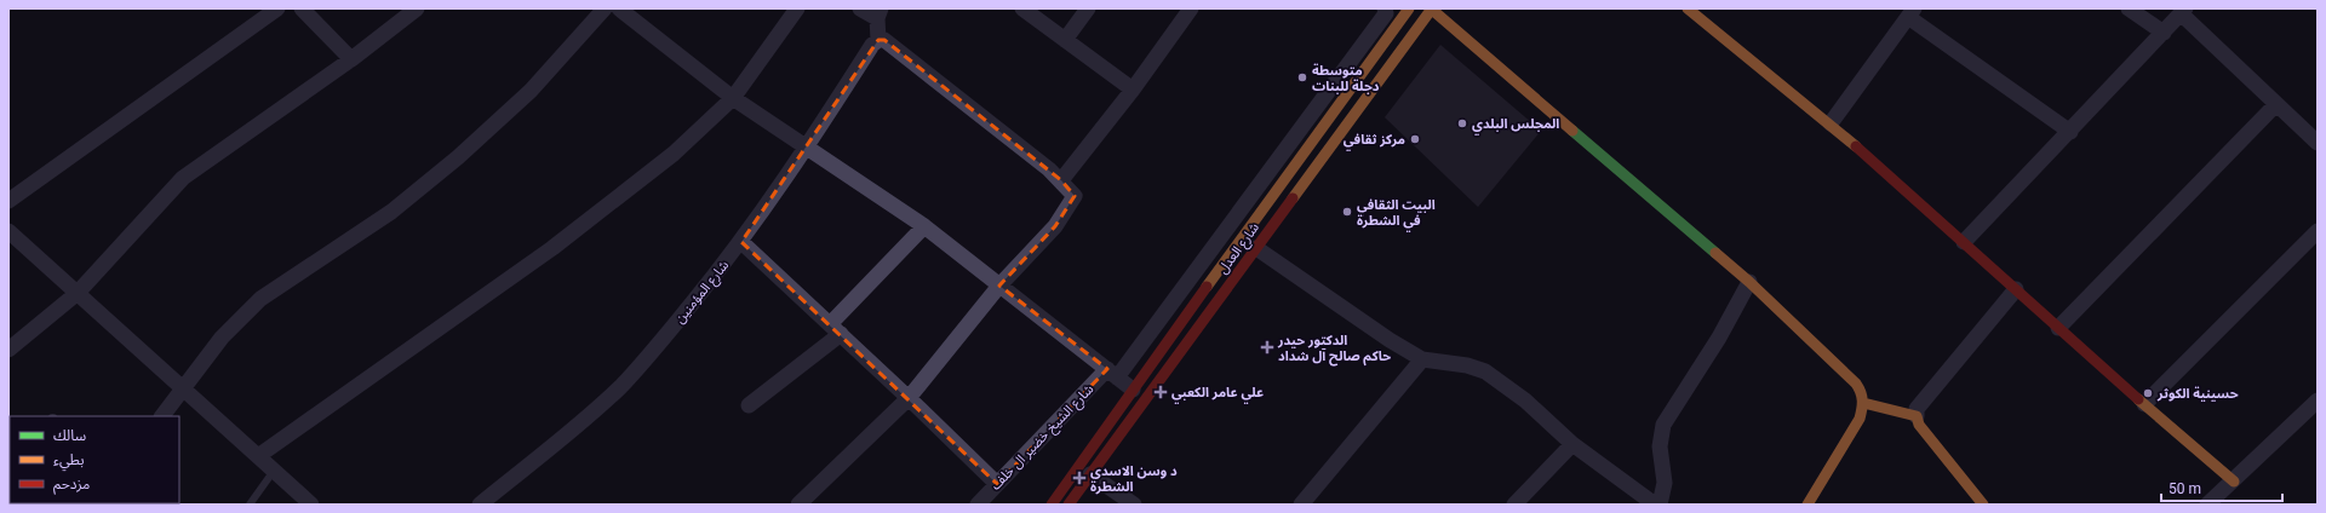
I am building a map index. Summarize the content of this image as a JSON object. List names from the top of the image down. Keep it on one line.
{"streets":{"street":["شارع العدل","شارع المؤمنين","شارع الشيخ خضير ال خلف"]},"places":{"other":["متوسطة دجلة للبنات","المجلس البلدي","مركز ثقافي","البيت الثقافي في الشطرة","حسينية الكوثر"],"health":["الدكتور حيدر حاكم صالح آل شداد","علي عامر الكعبي","د وسن الاسدي الشطرة"]},"legend":["سالك","بطيء","مزدحم"],"scale_bar":"50 m"}
